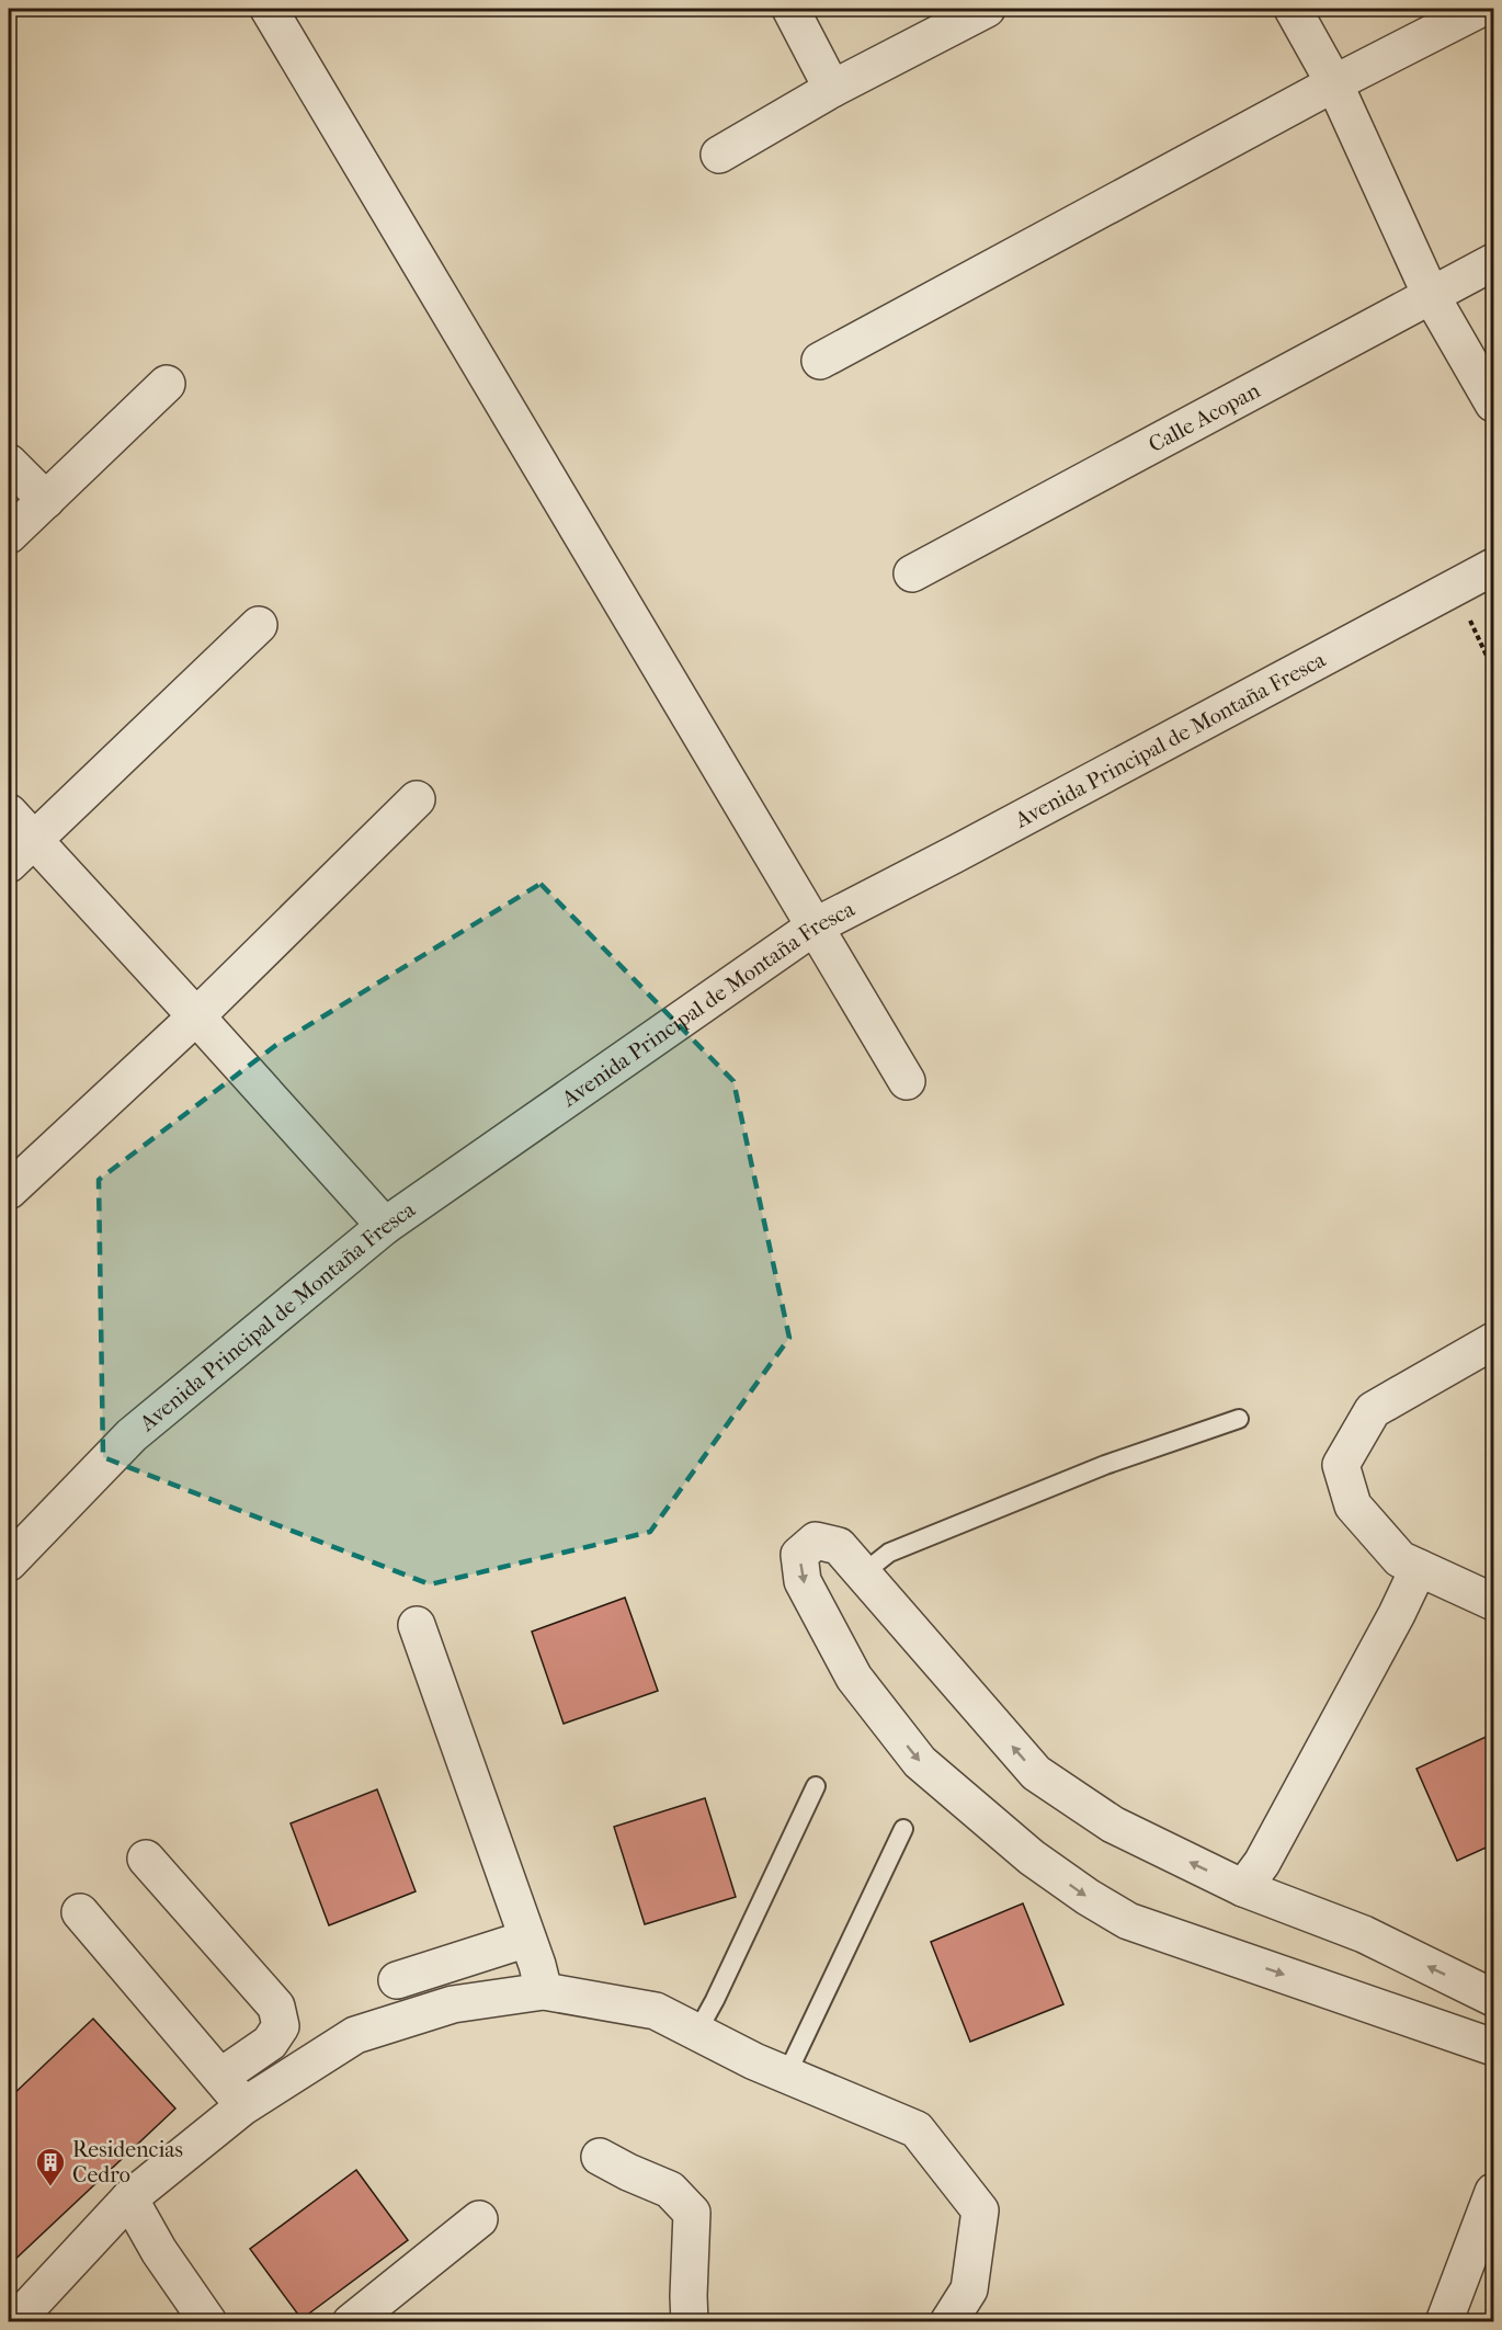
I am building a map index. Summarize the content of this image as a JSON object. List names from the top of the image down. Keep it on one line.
{"streets":{"street":["Calle Acopan","Avenida Principal de Montaña Fresca"]},"places":{"building":["Residencias Cedro"]}}
